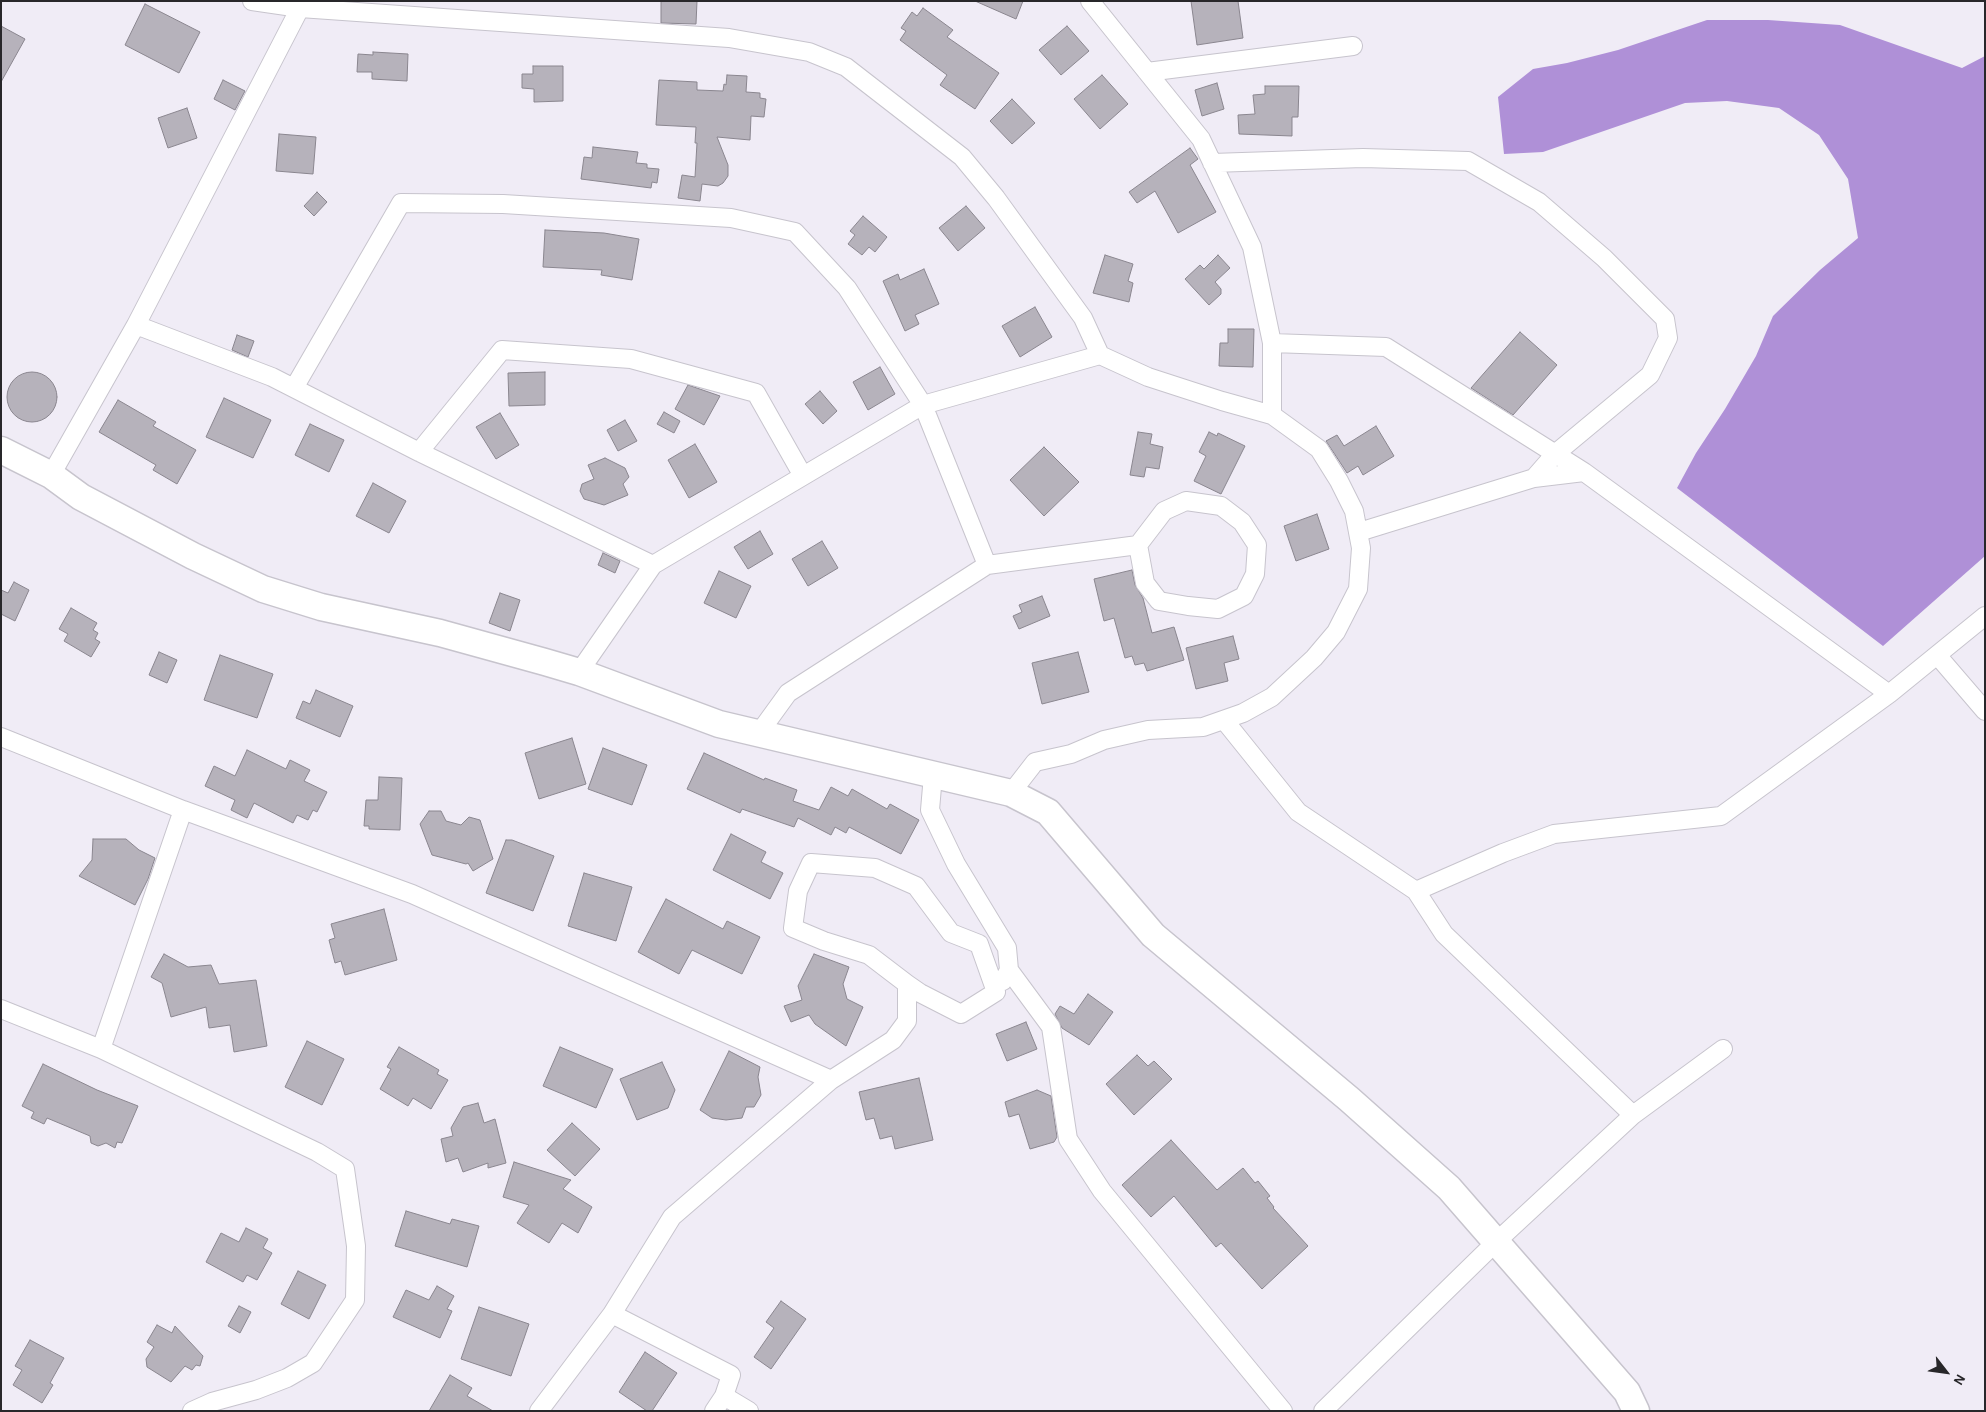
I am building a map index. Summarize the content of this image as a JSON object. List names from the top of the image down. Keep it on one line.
{"north":"bottom right"}
